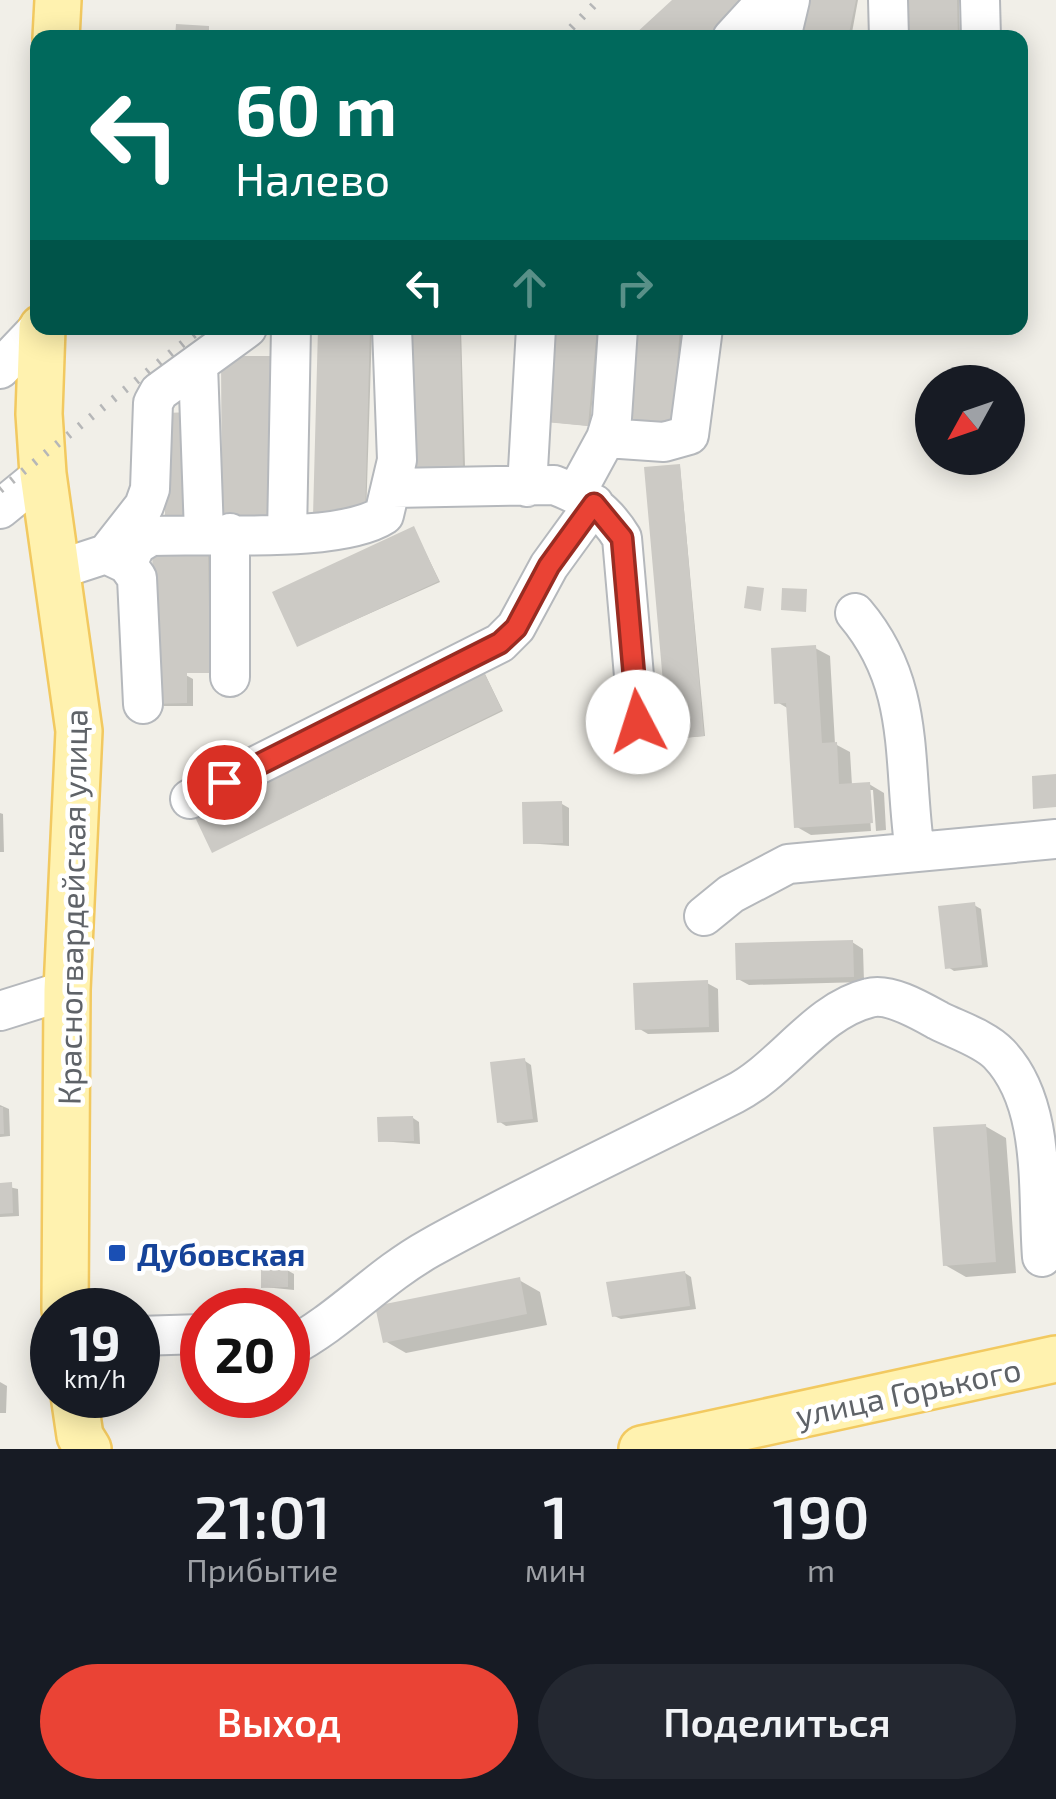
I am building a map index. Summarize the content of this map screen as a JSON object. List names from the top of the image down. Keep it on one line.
{"streets":{"main road":["Красногвардейская улица","улица Горького"]},"places":{"transit":["Дубовская"]},"north":"bottom left","page":{"turn":["60 m","Налево"],"speed":"19 km/h","limit":"20","eta":["21:01","Прибытие","1","мин","190","m"],"buttons":["Выход","Поделиться"]}}
